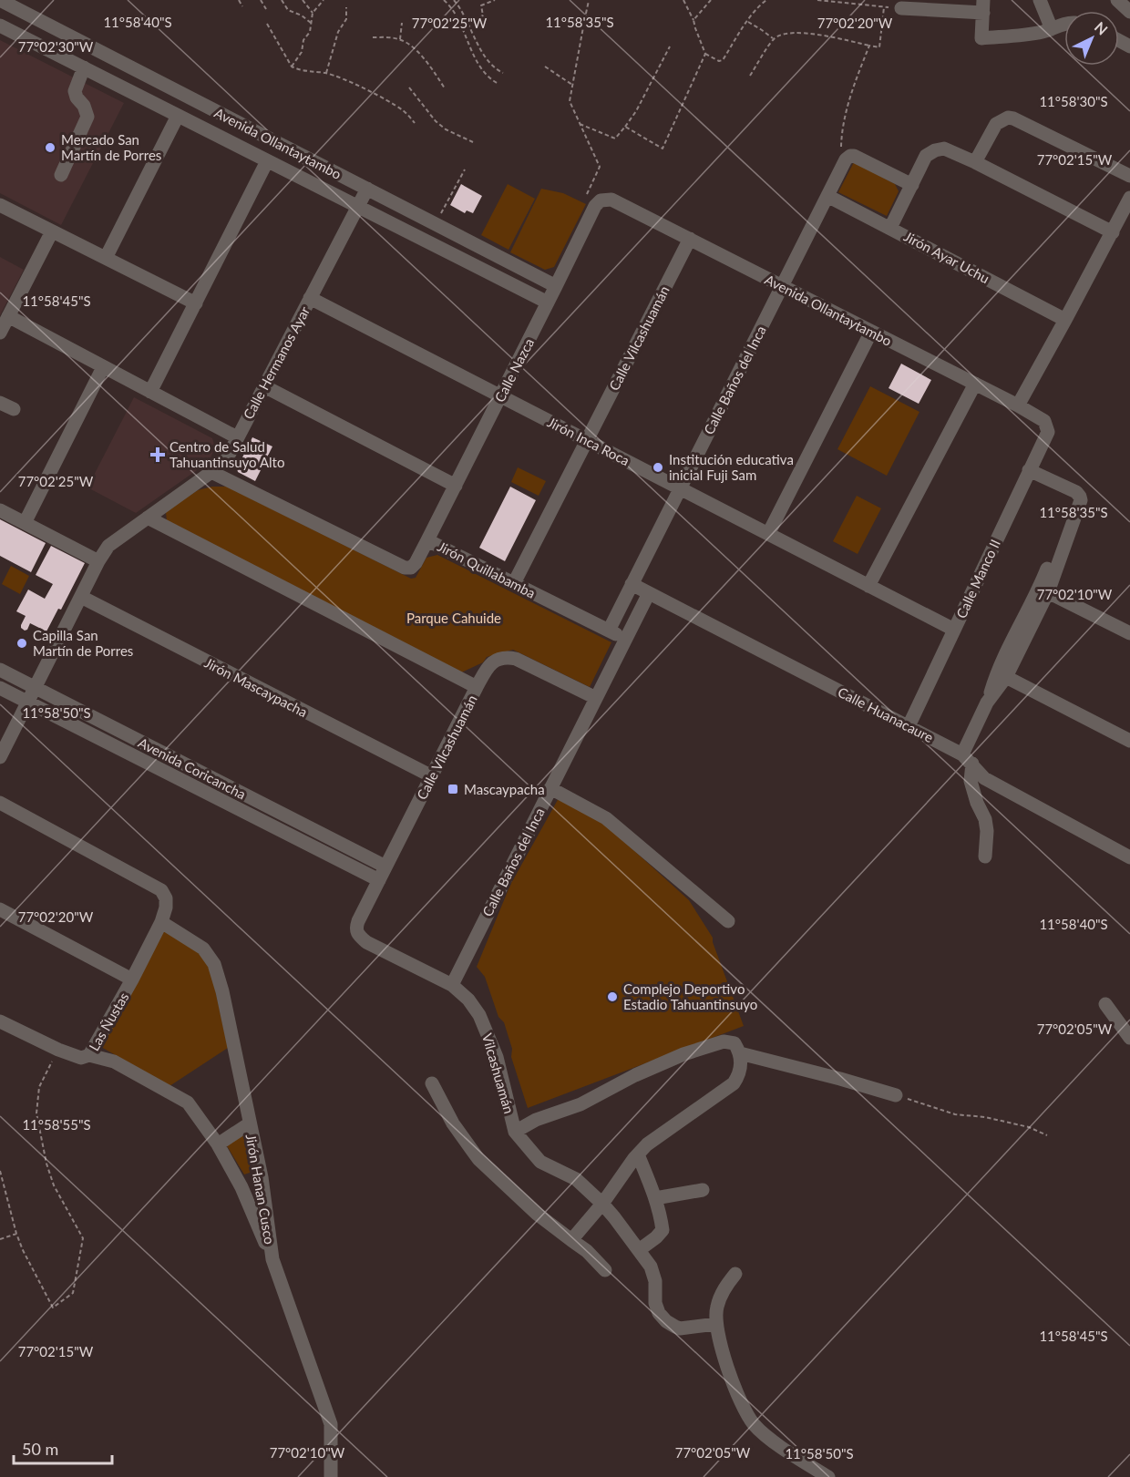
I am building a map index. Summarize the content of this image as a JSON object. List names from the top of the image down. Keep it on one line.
{"streets":{"street":["Avenida Ollantaytambo","Jirón Ayar Uchu","Calle Vilcashuamán","Calle Hermanos Ayar","Calle Nazca","Calle Baños del Inca","Jirón Inca Roca","Jirón Quillabamba","Calle Manco II","Jirón Mascaypacha","Calle Huanacaure","Avenida Coricancha","Las Ñustas","Vilcashuamán","Jirón Hanan Cusco"]},"crossings":[["Avenida Ollantaytambo","Calle Vilcashuamán"],["Avenida Ollantaytambo","Calle Hermanos Ayar"],["Avenida Ollantaytambo","Calle Nazca"],["Avenida Ollantaytambo","Calle Baños del Inca"],["Avenida Ollantaytambo","Calle Manco II"],["Jirón Ayar Uchu","Calle Baños del Inca"],["Calle Vilcashuamán","Calle Baños del Inca"],["Calle Vilcashuamán","Jirón Inca Roca"],["Calle Vilcashuamán","Jirón Quillabamba"],["Calle Vilcashuamán","Jirón Mascaypacha"],["Calle Vilcashuamán","Avenida Coricancha"],["Calle Vilcashuamán","Vilcashuamán"],["Calle Hermanos Ayar","Jirón Inca Roca"],["Calle Hermanos Ayar","Jirón Quillabamba"],["Calle Hermanos Ayar","Jirón Mascaypacha"],["Calle Hermanos Ayar","Avenida Coricancha"],["Calle Nazca","Jirón Inca Roca"],["Calle Nazca","Jirón Quillabamba"],["Calle Baños del Inca","Jirón Inca Roca"],["Calle Baños del Inca","Jirón Quillabamba"],["Calle Baños del Inca","Calle Huanacaure"],["Calle Baños del Inca","Vilcashuamán"],["Jirón Inca Roca","Calle Manco II"],["Calle Manco II","Calle Huanacaure"],["Las Ñustas","Jirón Hanan Cusco"]],"parks":["Parque Cahuide"],"places":{"other":["Mercado San Martín de Porres","Institución educativa inicial Fuji Sam","Capilla San Martín de Porres","Complejo Deportivo Estadio Tahuantinsuyo"],"health":["Centro de Salud Tahuantinsuyo Alto"],"transit":["Mascaypacha"]},"scale_bar":"50 m","north":"top right","coordinates":["11°58'40\"S","11°58'35\"S","77°02'25\"W","77°02'20\"W","77°02'30\"W","11°58'30\"S","77°02'15\"W","11°58'45\"S","77°02'10\"W","11°58'50\"S","77°02'05\"W","11°58'55\"S"]}
